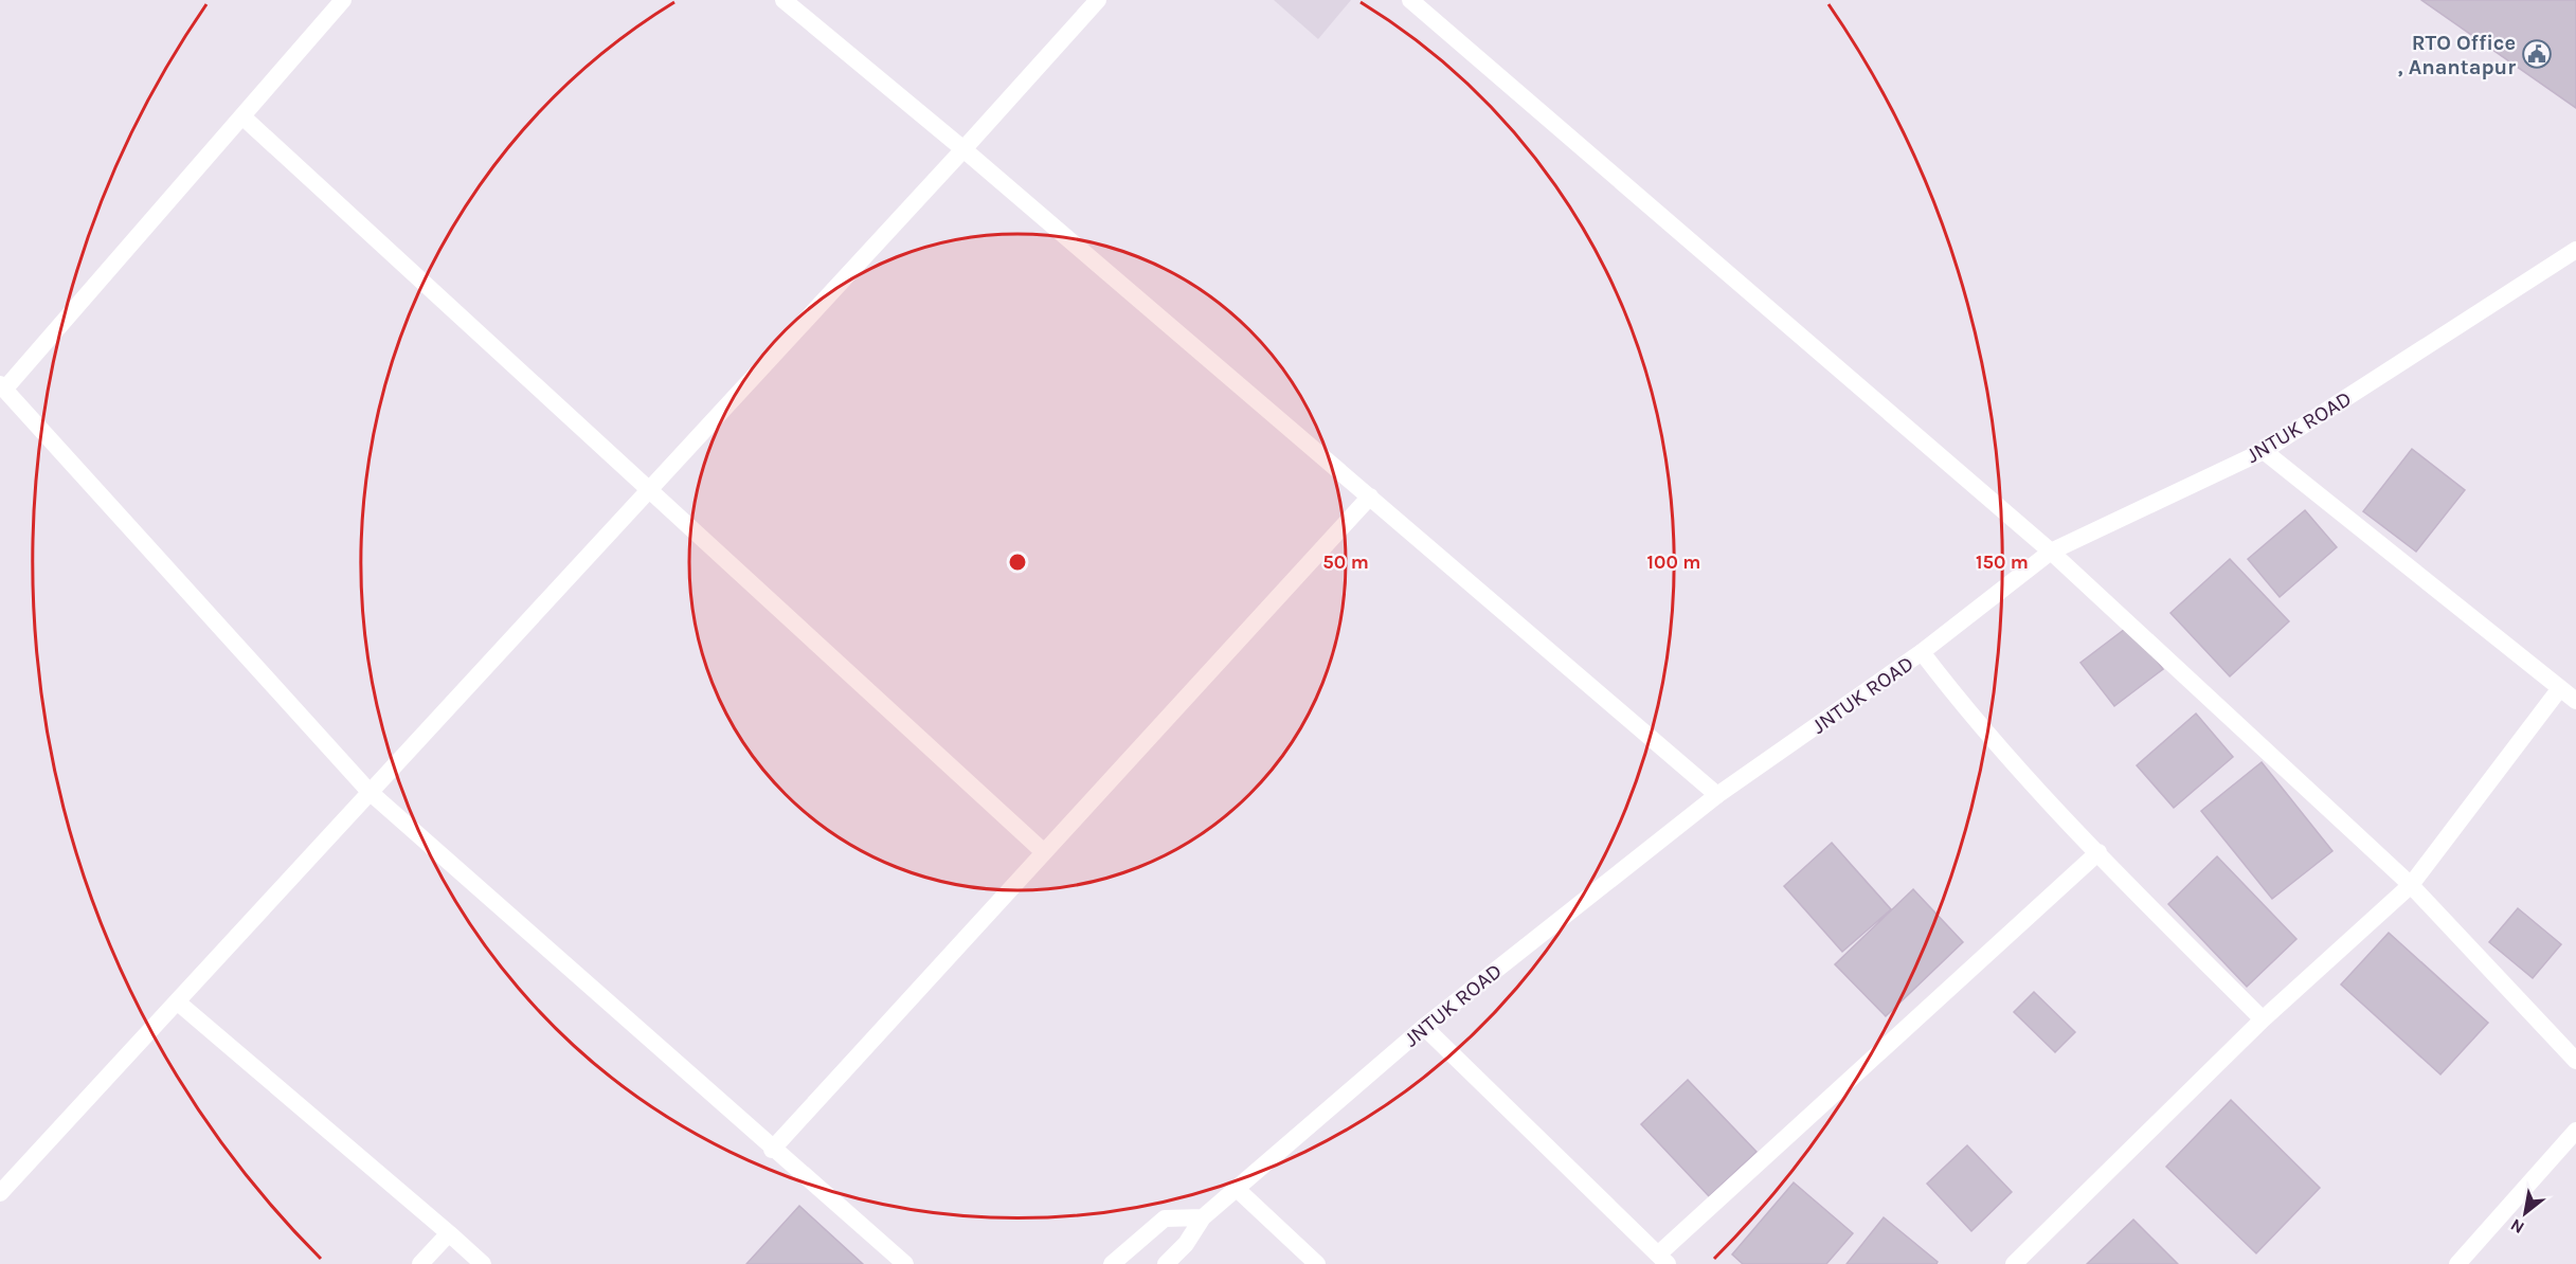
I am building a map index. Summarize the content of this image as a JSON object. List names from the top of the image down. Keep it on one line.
{"streets":{"street":["JNTUK ROAD"]},"places":{"public building":["RTO Office , Anantapur"]},"north":"bottom left","rings":["50 m","100 m","150 m"]}
